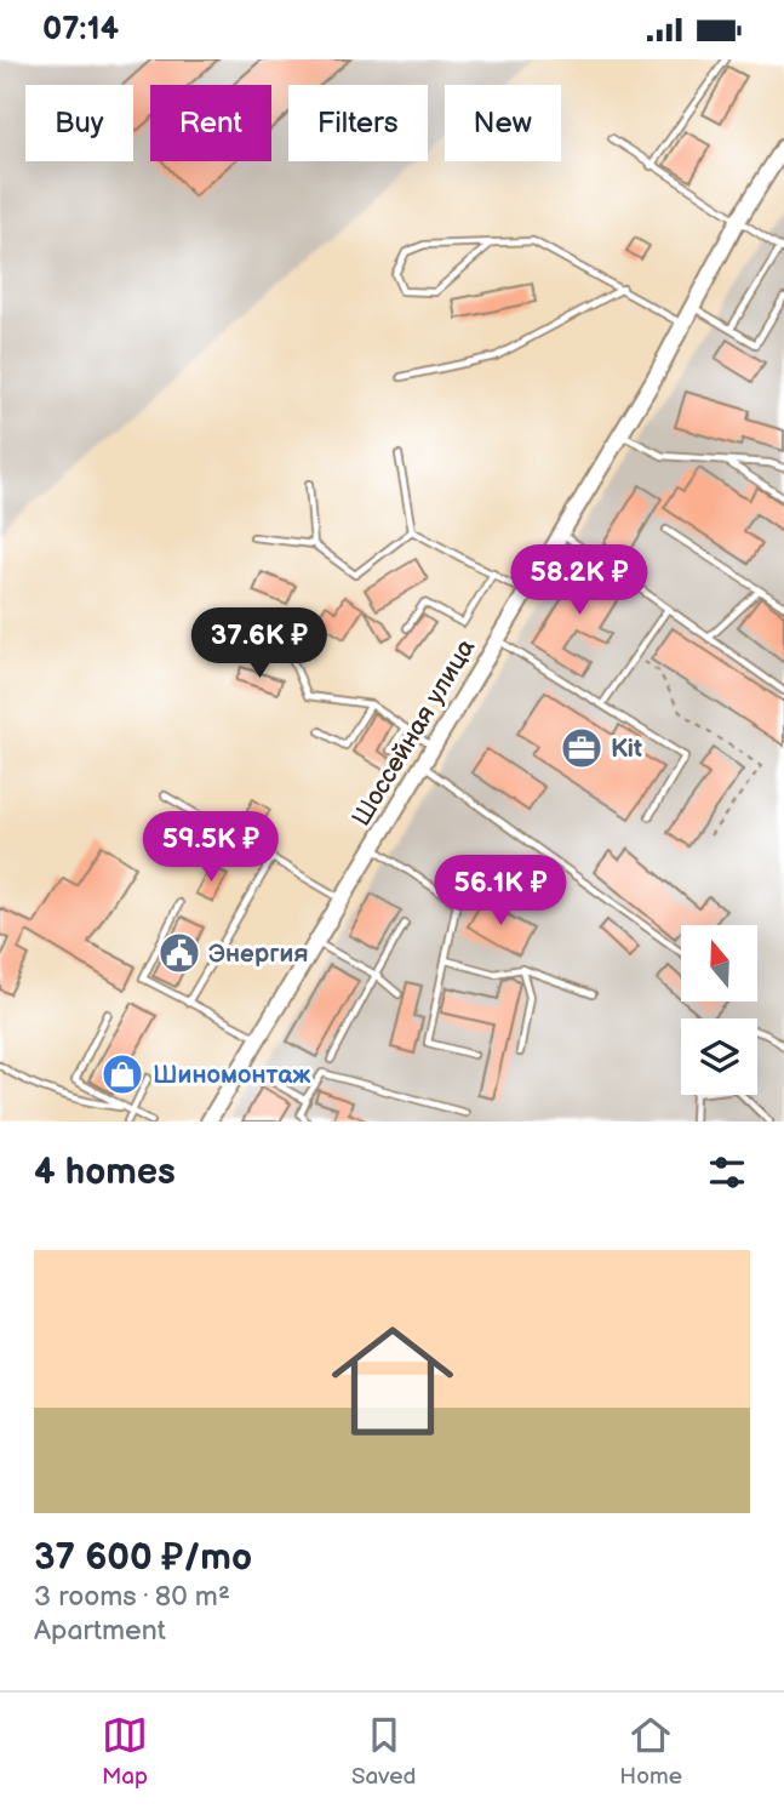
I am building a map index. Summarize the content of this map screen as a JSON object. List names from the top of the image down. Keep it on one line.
{"streets":{"main road":["Шоссейная улица"]},"places":{"office":["Kit"],"public building":["Энергия"],"shop":["Шиномонтаж"]},"north":"top","page":{"status":"07:14","chip":["Buy","Rent","Filters","New"],"price":["58.2K ₽","37.6K ₽","59.5K ₽","56.1K ₽"],"heading":"4 homes","list":[{"name":"37 600 ₽/mo","note":"3 rooms · 80 m² · Apartment"}],"tabs":["Map","Saved","Home"]}}
